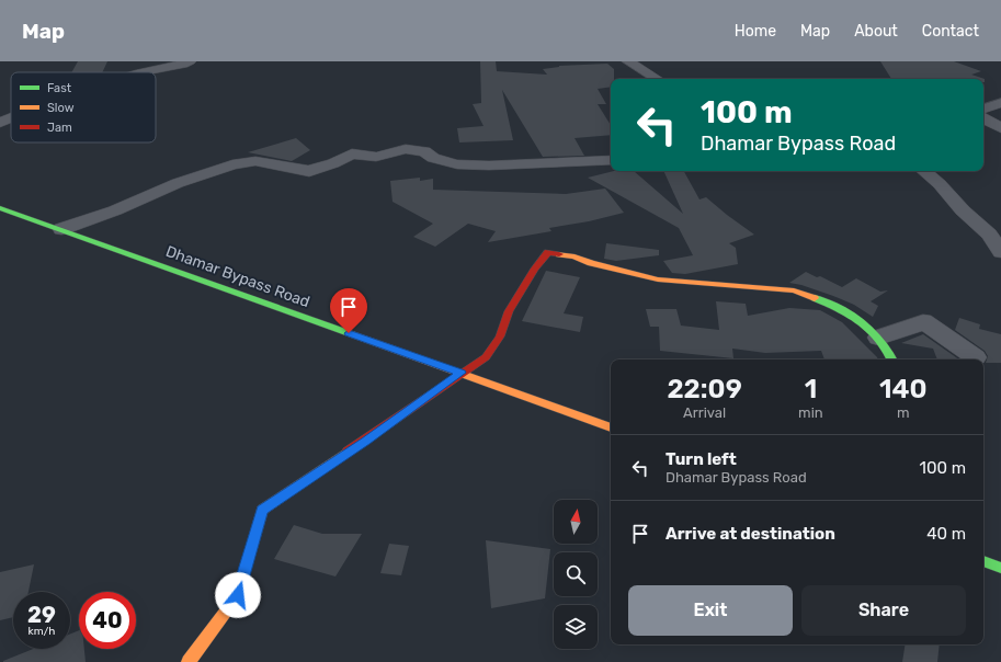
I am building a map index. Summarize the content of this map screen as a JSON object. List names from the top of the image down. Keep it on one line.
{"streets":{"street":["Dhamar Bypass Road"]},"legend":["Fast","Slow","Jam"],"north":"top","page":{"header":"Map","nav":["Home","Map","About","Contact"],"turn":["100 m","Dhamar Bypass Road"],"eta":["22:09","Arrival","1","min","140","m"],"list":[{"name":"Turn left","note":"Dhamar Bypass Road","value":"100 m"},{"name":"Arrive at destination","value":"40 m"}],"buttons":["Exit","Share"],"speed":"29 km/h","limit":"40"}}
